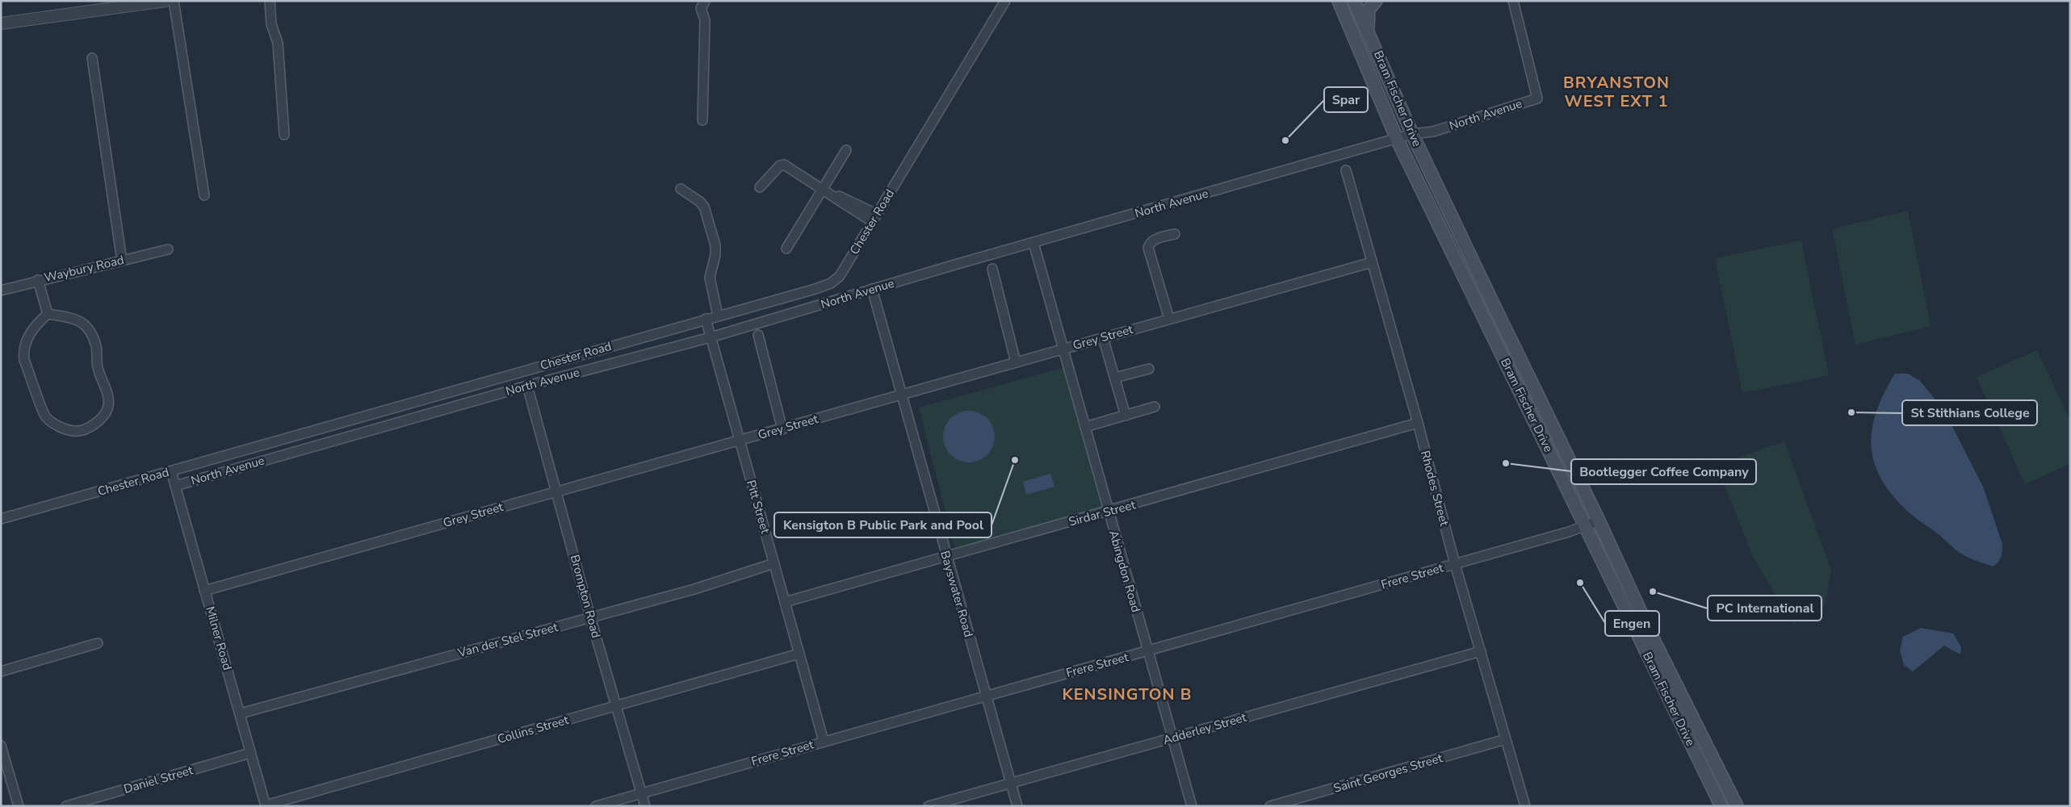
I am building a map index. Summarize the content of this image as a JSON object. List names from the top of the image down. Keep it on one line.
{"streets":{"main road":["Bram Fischer Drive"],"street":["North Avenue","Chester Road","Waybury Road","Grey Street","Rhodes Street","Pitt Street","Sirdar Street","Abingdon Road","Frere Street","Bayswater Road","Brompton Road","Milner Road","Van der Stel Street","Adderley Street","Collins Street","Saint Georges Street","Daniel Street"]},"crossings":[["Bram Fischer Drive","North Avenue"],["Bram Fischer Drive","Frere Street"],["North Avenue","Pitt Street"],["North Avenue","Abingdon Road"],["North Avenue","Bayswater Road"],["North Avenue","Brompton Road"],["North Avenue","Milner Road"],["Chester Road","Pitt Street"],["Chester Road","Milner Road"],["Grey Street","Rhodes Street"],["Grey Street","Pitt Street"],["Grey Street","Abingdon Road"],["Grey Street","Bayswater Road"],["Grey Street","Brompton Road"],["Grey Street","Milner Road"],["Rhodes Street","Sirdar Street"],["Rhodes Street","Frere Street"],["Rhodes Street","Adderley Street"],["Rhodes Street","Saint Georges Street"],["Pitt Street","Sirdar Street"],["Pitt Street","Frere Street"],["Pitt Street","Van der Stel Street"],["Pitt Street","Collins Street"],["Sirdar Street","Abingdon Road"],["Sirdar Street","Bayswater Road"],["Abingdon Road","Frere Street"],["Abingdon Road","Adderley Street"],["Frere Street","Bayswater Road"],["Frere Street","Brompton Road"],["Bayswater Road","Adderley Street"],["Brompton Road","Van der Stel Street"],["Brompton Road","Collins Street"],["Milner Road","Van der Stel Street"],["Milner Road","Collins Street"],["Milner Road","Daniel Street"]],"districts":["BRYANSTON WEST EXT 1","KENSINGTON B"],"places":["Spar","St Stithians College","Kensigton B Public Park and Pool","Bootlegger Coffee Company","Engen","PC International"]}
